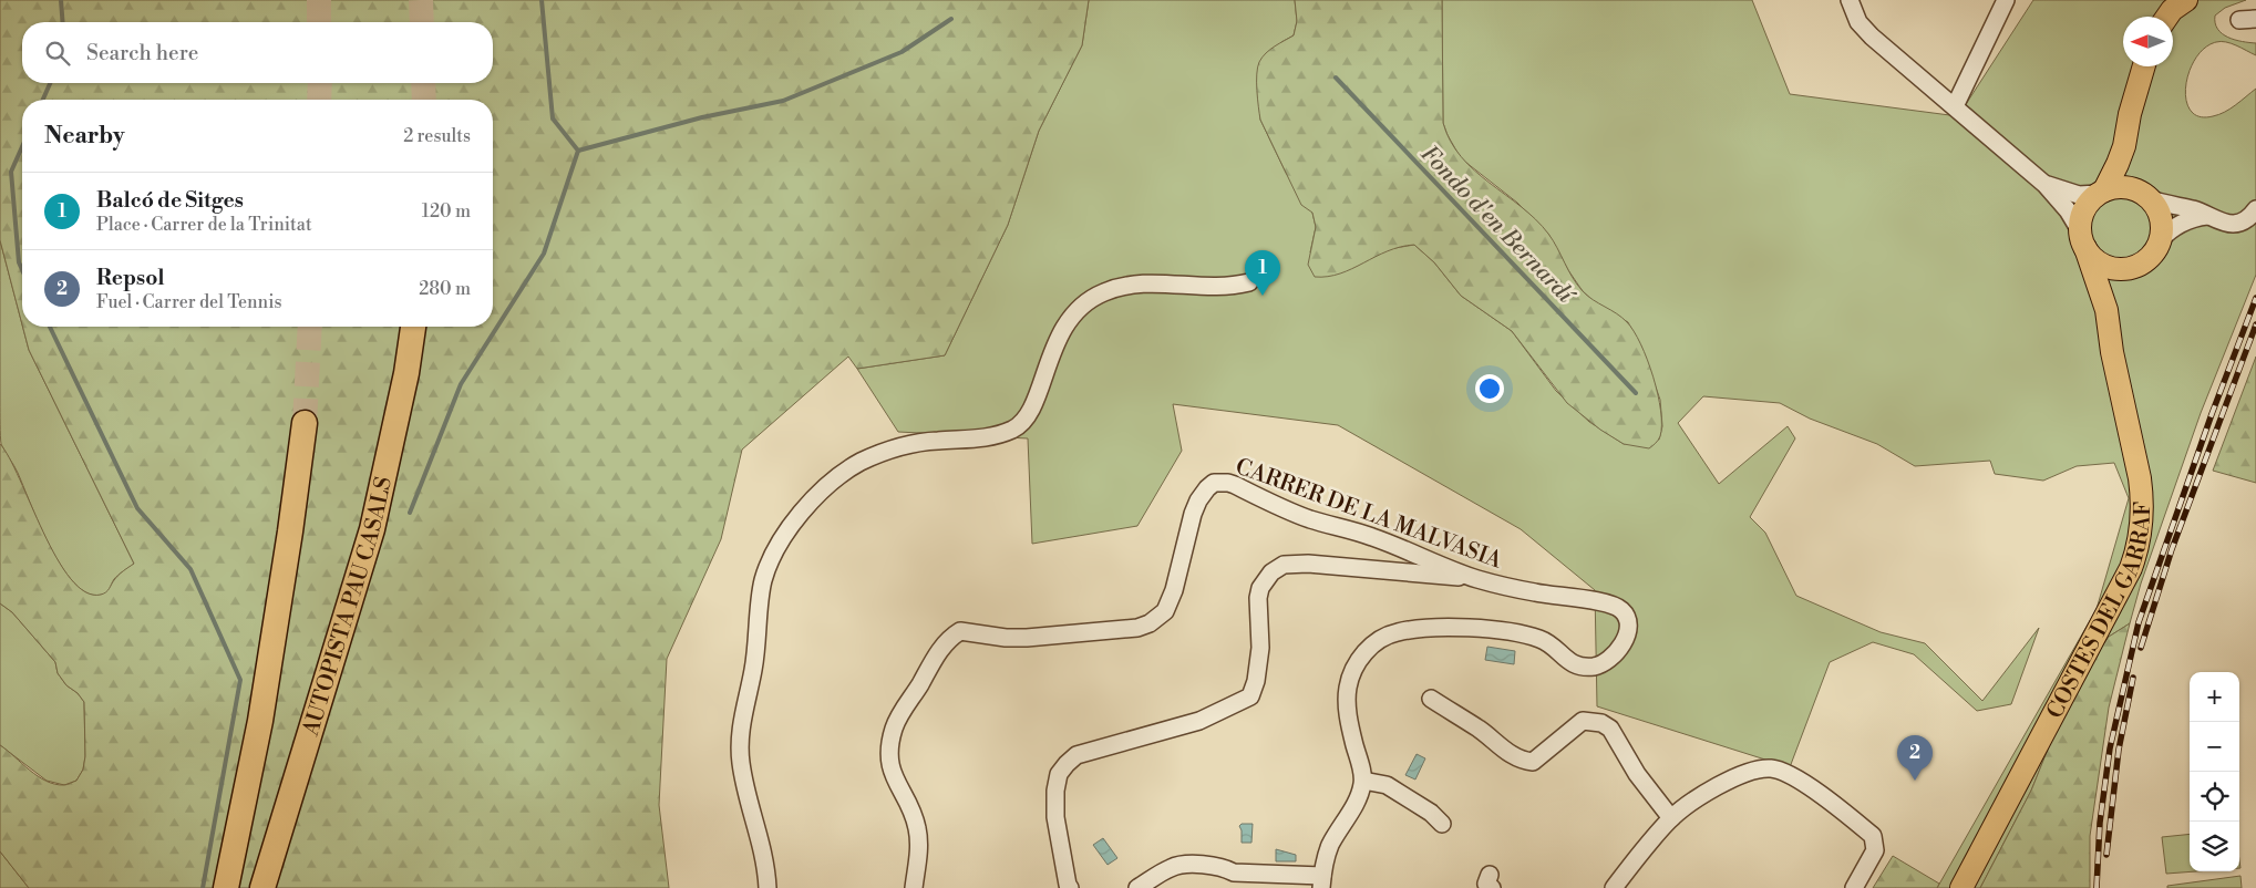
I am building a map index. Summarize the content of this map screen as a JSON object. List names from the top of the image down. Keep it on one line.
{"streets":{"highway":["AUTOPISTA PAU CASALS"],"main road":["COSTES DEL GARRAF"],"street":["CARRER DE LA MALVASIA"]},"water":["Fondo d'en Bernardí"],"north":"left","page":{"search":"Search here","heading":["Nearby","2 results"],"list":[{"mark":"1","name":"Balcó de Sitges","note":"Place · Carrer de la Trinitat","value":"120 m"},{"mark":"2","name":"Repsol","note":"Fuel · Carrer del Tennis","value":"280 m"}],"pins":["1","2"],"map_buttons":["+","−"]}}
